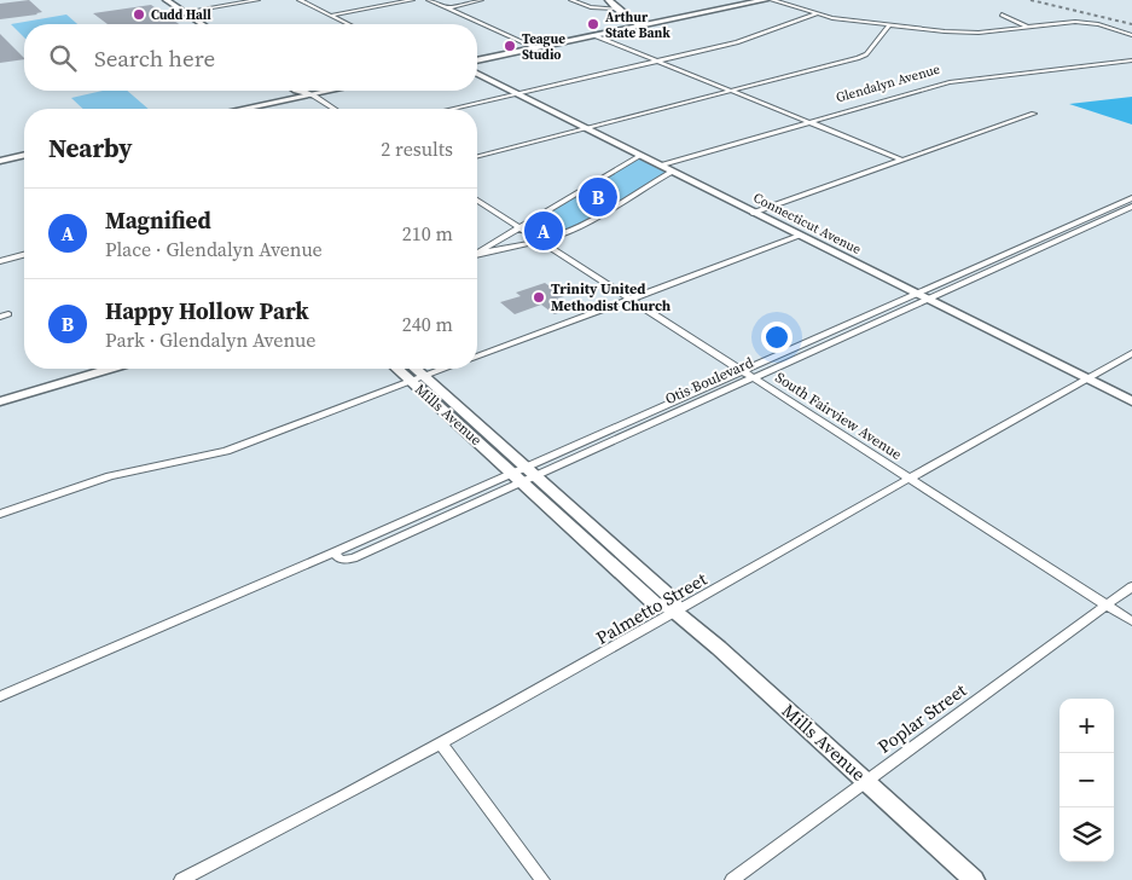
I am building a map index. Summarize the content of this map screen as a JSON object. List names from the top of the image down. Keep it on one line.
{"streets":{"street":["Glendalyn Avenue","Connecticut Avenue","Otis Boulevard","Mills Avenue","South Fairview Avenue","Palmetto Street","Poplar Street"]},"crossings":[["Glendalyn Avenue","Connecticut Avenue"],["Connecticut Avenue","Otis Boulevard"],["Connecticut Avenue","Palmetto Street"],["Otis Boulevard","Mills Avenue"],["Otis Boulevard","South Fairview Avenue"],["Mills Avenue","Palmetto Street"],["Mills Avenue","Poplar Street"],["South Fairview Avenue","Palmetto Street"],["South Fairview Avenue","Poplar Street"]],"places":["Cudd Hall","Arthur State Bank","Teague Studio","Trinity United Methodist Church"],"page":{"search":"Search here","heading":["Nearby","2 results"],"pins":["B","A"],"list":[{"mark":"A","name":"Magnified","note":"Place · Glendalyn Avenue","value":"210 m"},{"mark":"B","name":"Happy Hollow Park","note":"Park · Glendalyn Avenue","value":"240 m"}],"map_buttons":["+","−"]}}
